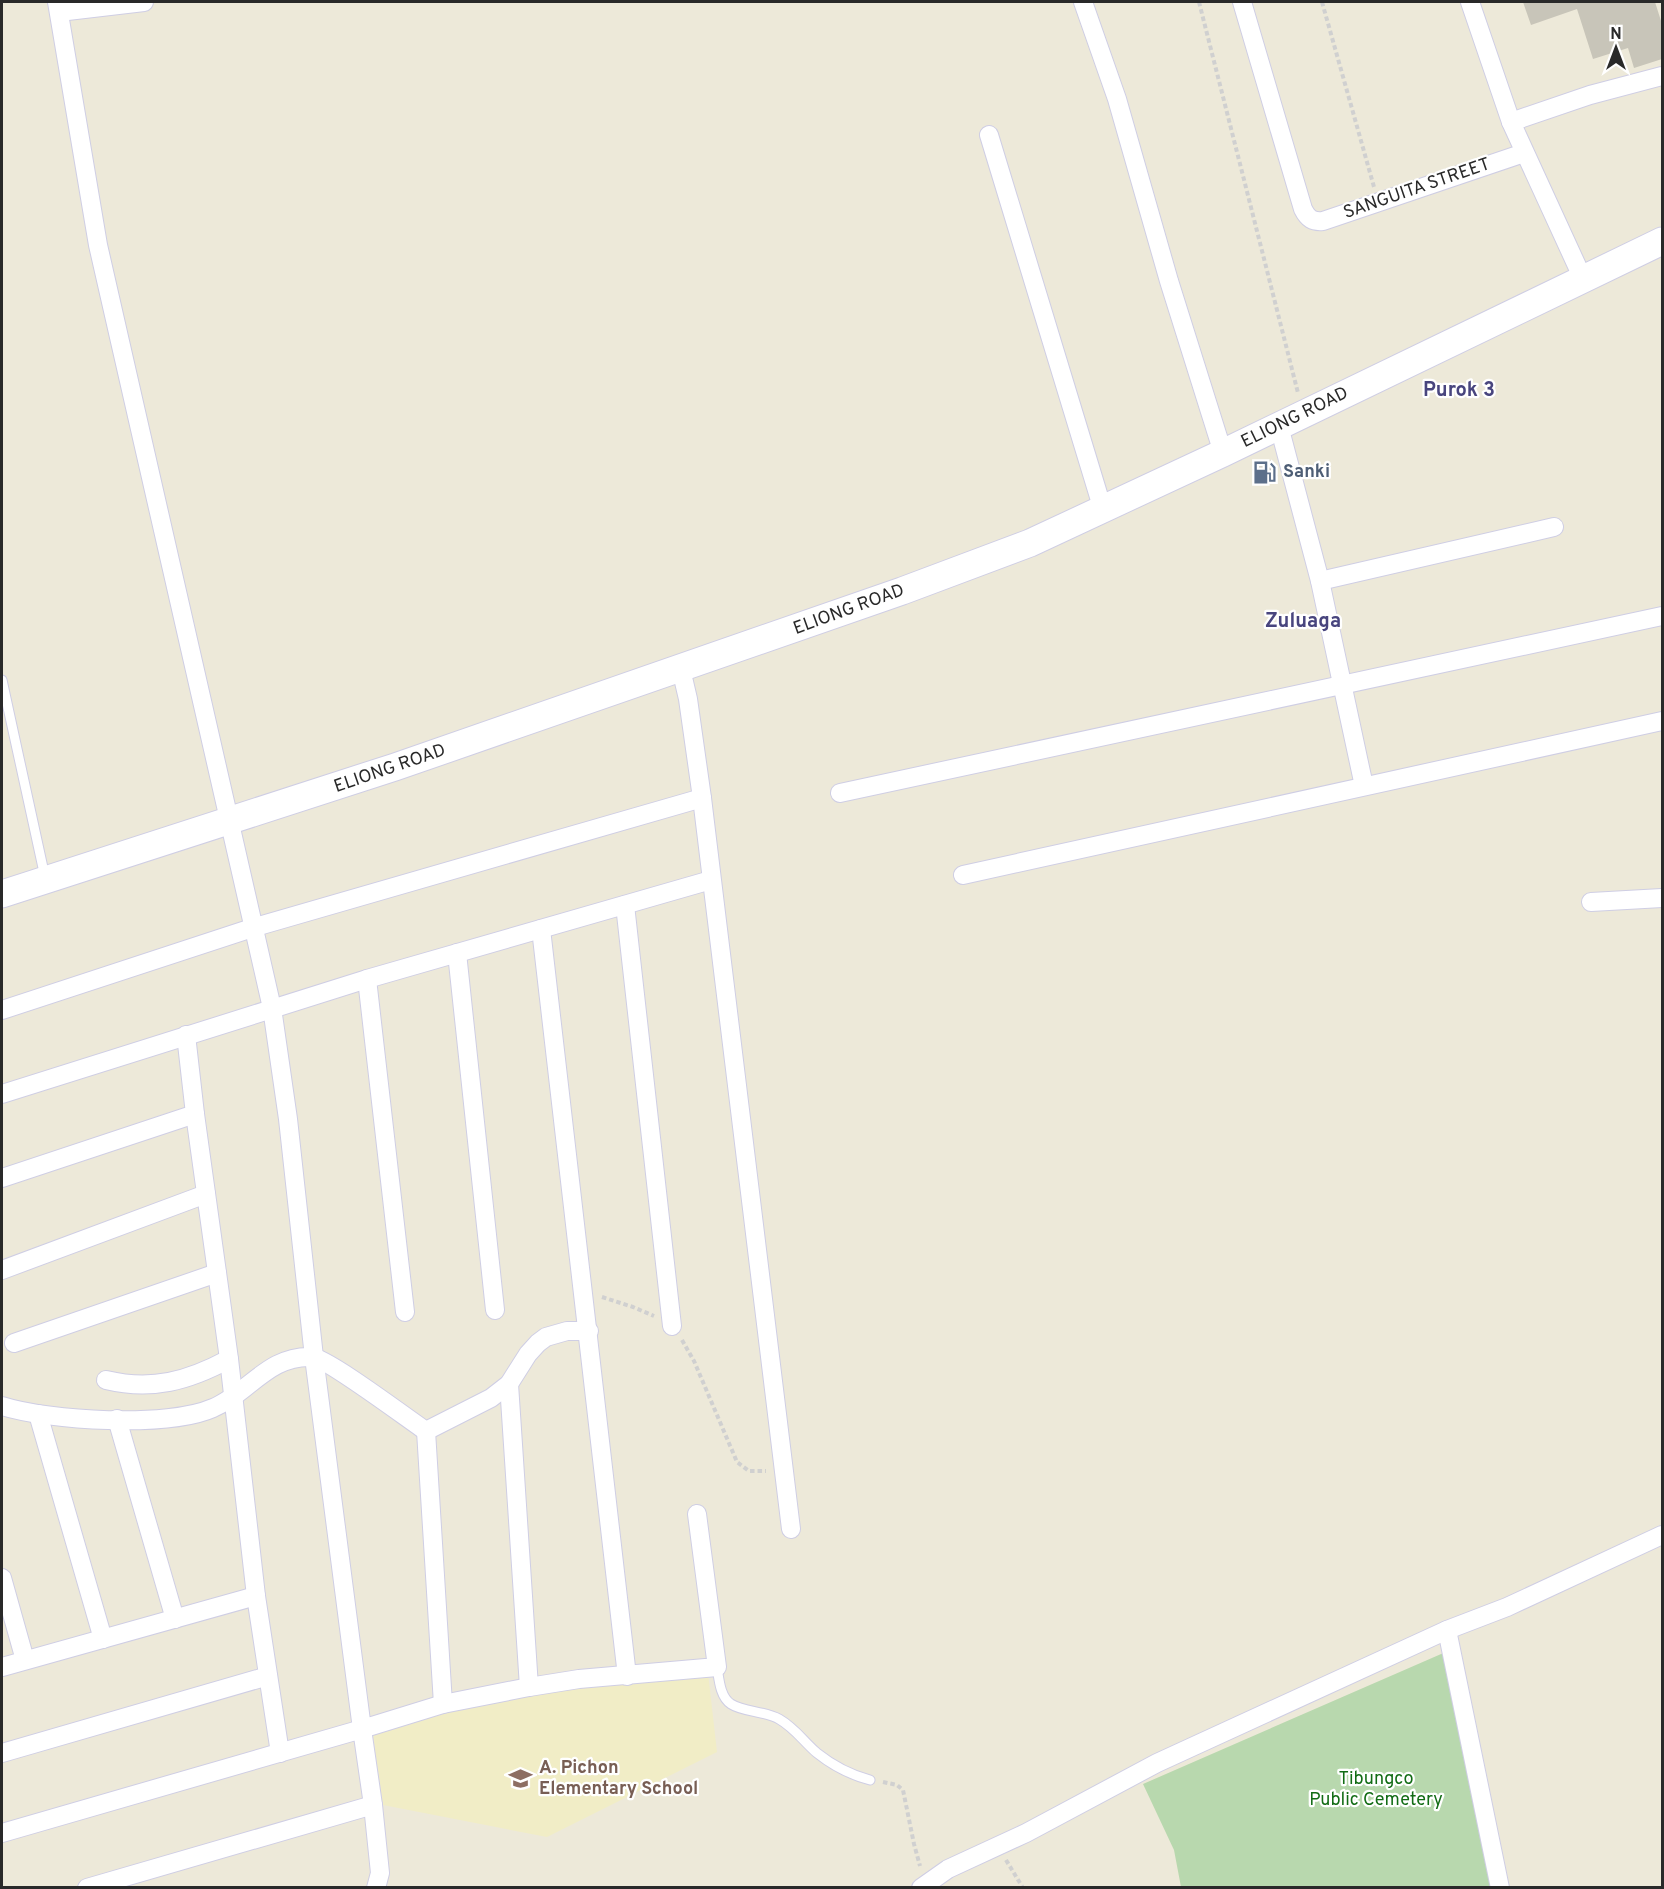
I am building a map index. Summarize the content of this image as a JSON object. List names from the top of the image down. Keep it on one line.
{"streets":{"main road":["ELIONG ROAD"],"street":["SANGUITA STREET"]},"districts":["Purok 3","Zuluaga"],"parks":["Tibungco Public Cemetery"],"places":{"fuel station":["Sanki"],"school or university":["A. Pichon Elementary School"]},"north":"top"}
